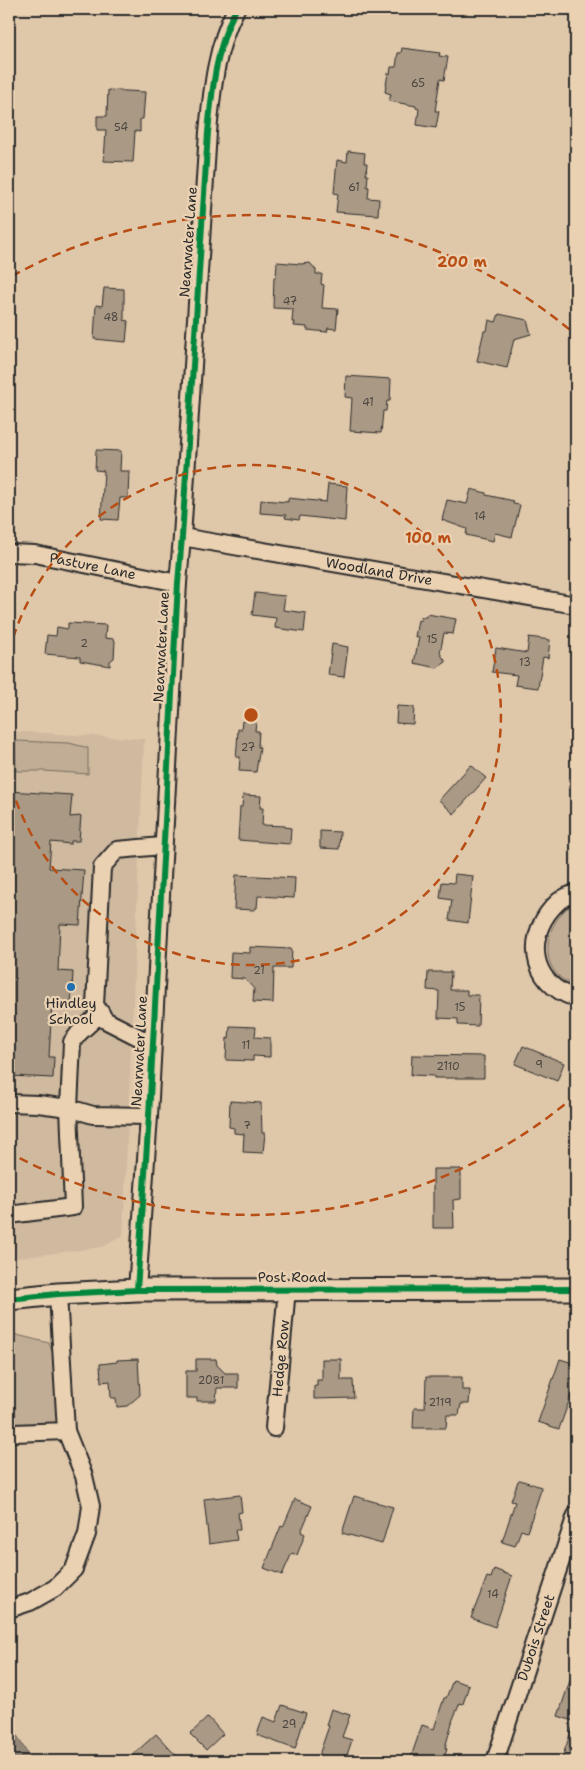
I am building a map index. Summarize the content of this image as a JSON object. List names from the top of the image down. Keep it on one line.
{"streets":{"main road":["Post Road"],"street":["Nearwater Lane","Pasture Lane","Woodland Drive","Hedge Row","Dubois Street"]},"crossings":[["Nearwater Lane","Pasture Lane"],["Nearwater Lane","Woodland Drive"],["Nearwater Lane","Post Road"],["Post Road","Hedge Row"]],"places":["Hindley School"],"house_numbers":["65","54","61","47","48","41","14","15","2","13","27","21","15","11","9","2110","7","2081","2119","14","29"],"rings":["200 m","100 m"]}
